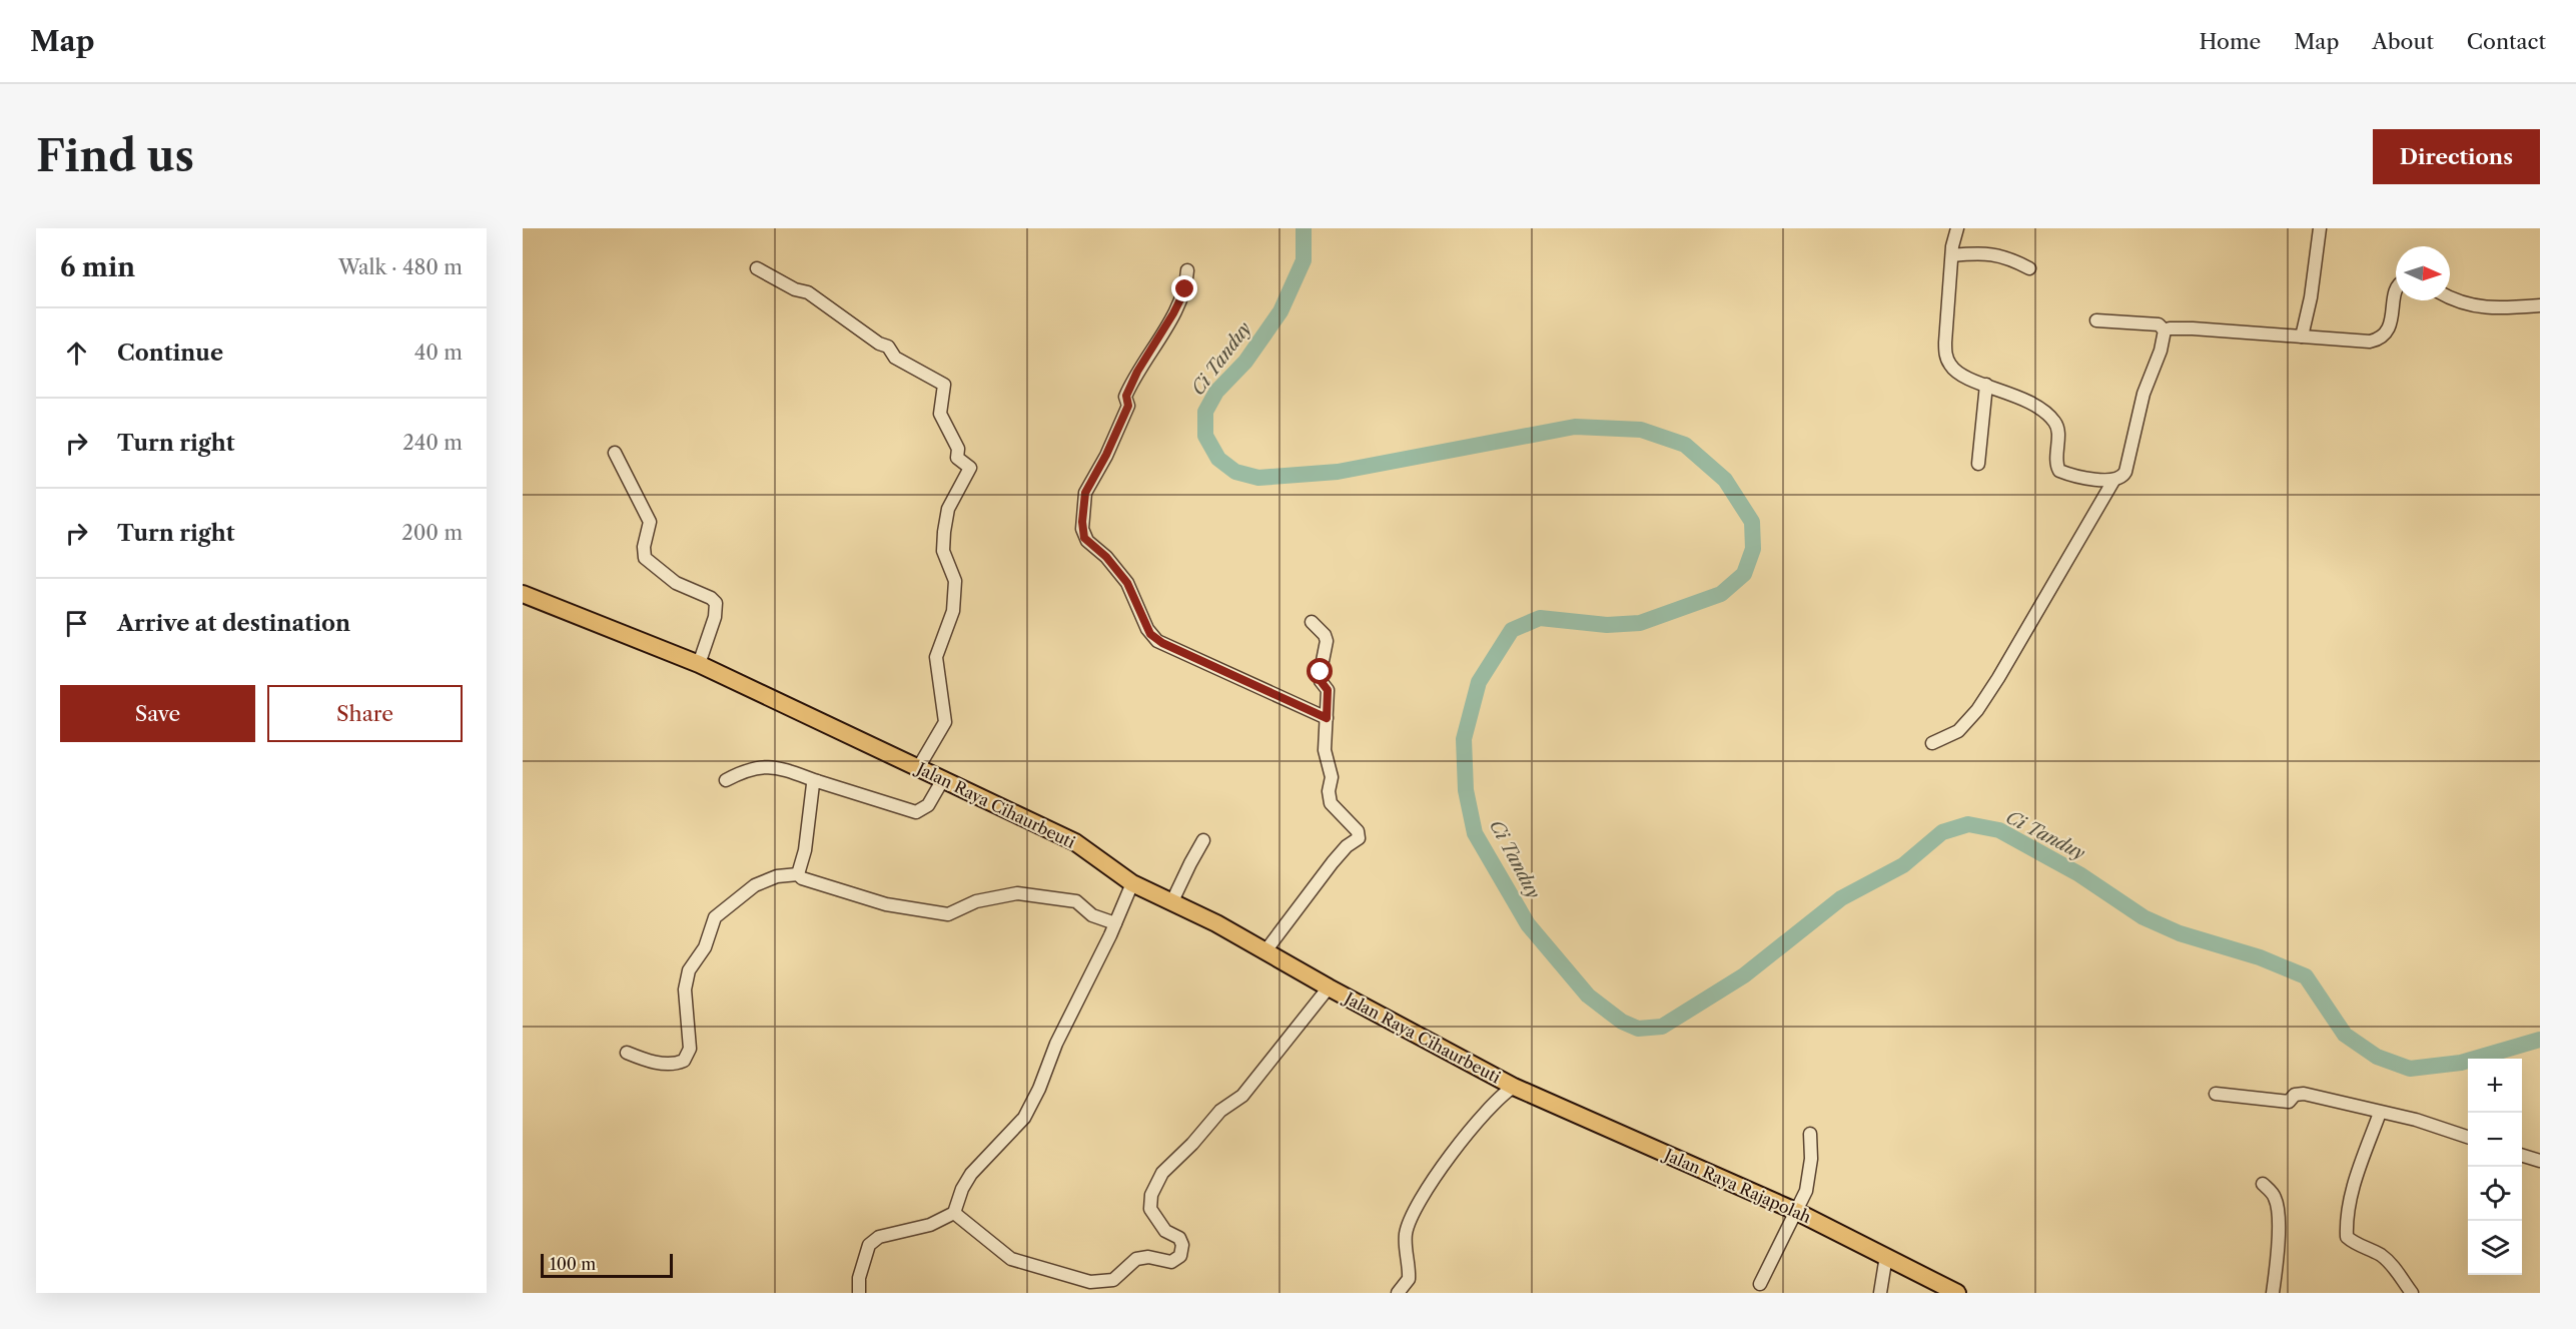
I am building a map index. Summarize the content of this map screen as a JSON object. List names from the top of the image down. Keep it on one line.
{"streets":{"highway":["Jalan Raya Cihaurbeuti","Jalan Raya Rajapolah"]},"crossings":[["Jalan Raya Cihaurbeuti","Jalan Raya Rajapolah"]],"water":["Ci Tanduy"],"scale_bar":"100 m","north":"right","page":{"header":"Map","nav":["Home","Map","About","Contact"],"buttons":["Directions",["Save","Share"]],"title":"Find us","heading":["6 min","Walk · 480 m"],"list":[["Continue","40 m"],["Turn right","240 m"],["Turn right","200 m"],"Arrive at destination"],"map_buttons":["+","−"],"scale":"100 m"}}
